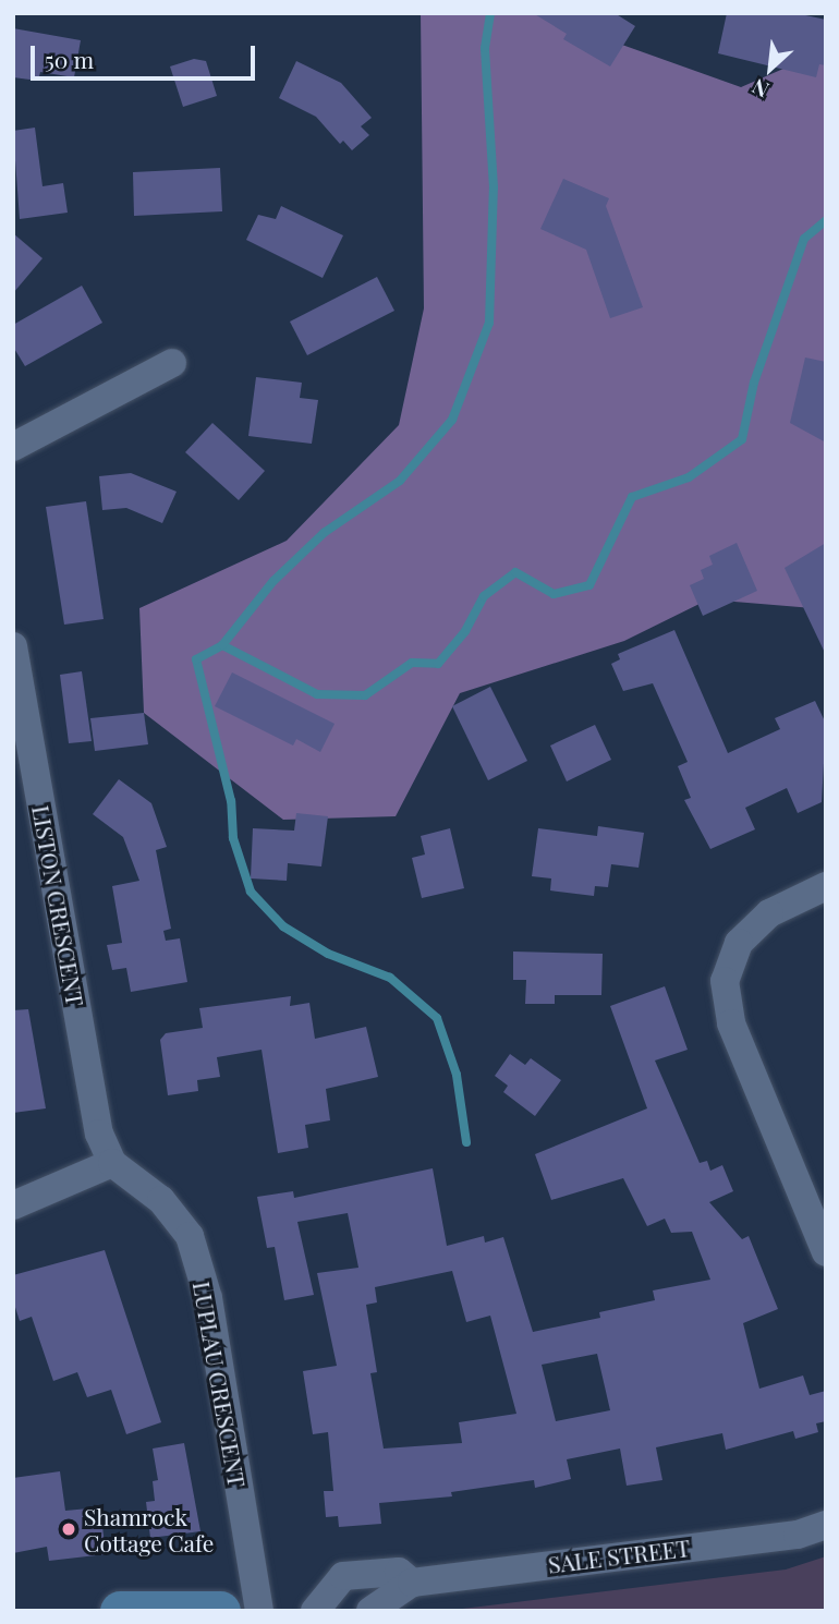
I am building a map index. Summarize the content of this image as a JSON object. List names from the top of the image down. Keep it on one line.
{"streets":{"street":["LISTON CRESCENT","LUPLAU CRESCENT","SALE STREET"]},"crossings":[["LISTON CRESCENT","LUPLAU CRESCENT"]],"places":["Shamrock Cottage Cafe"],"scale_bar":"50 m","north":"bottom left"}
